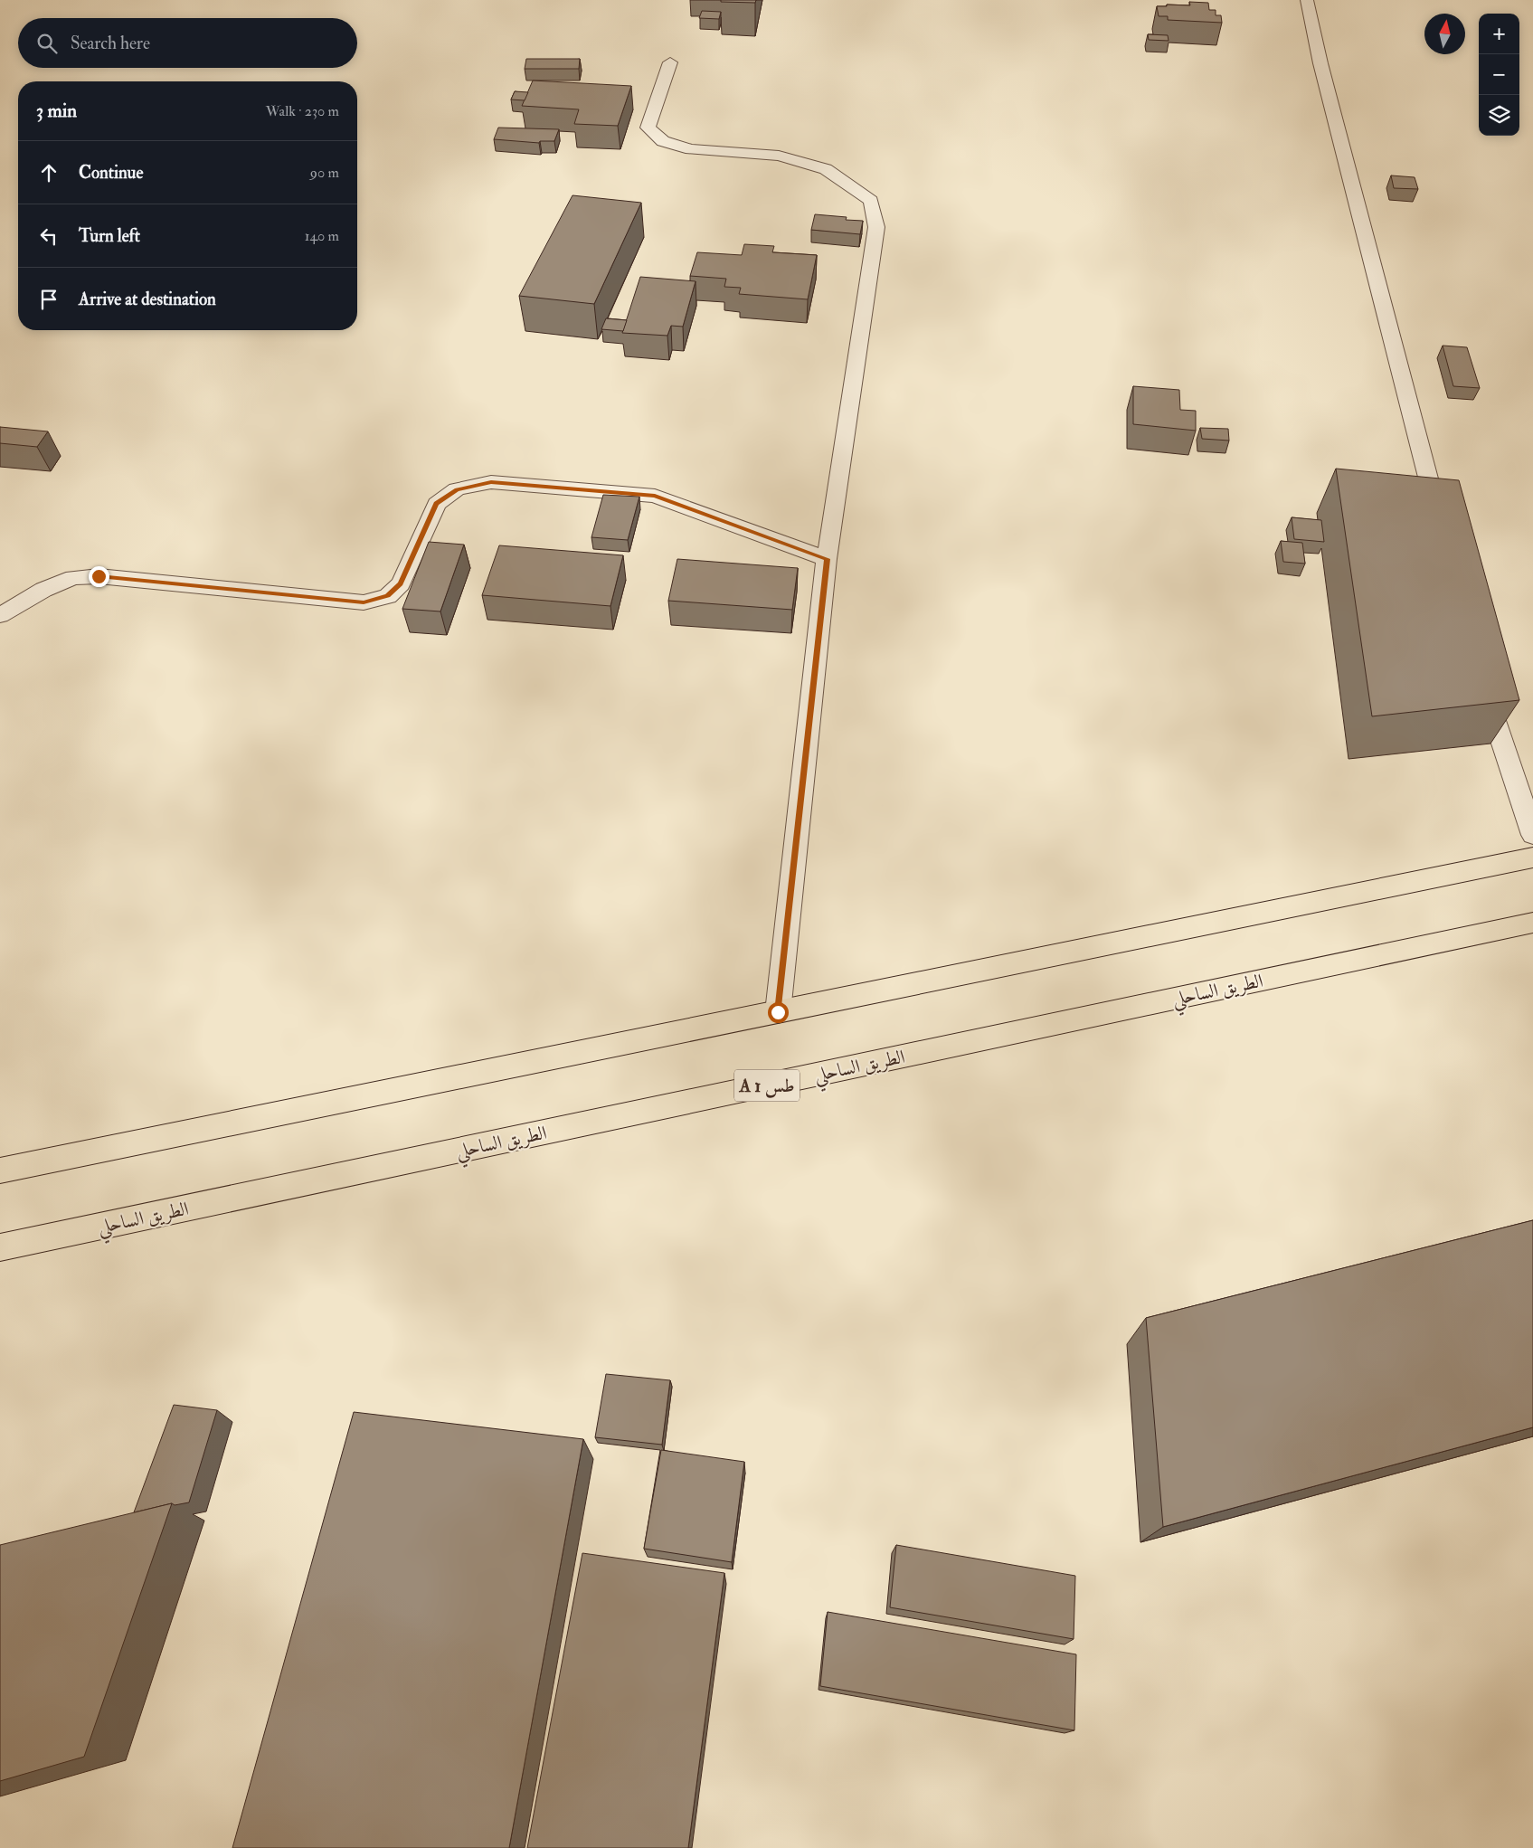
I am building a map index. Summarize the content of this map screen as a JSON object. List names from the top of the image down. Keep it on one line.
{"streets":{"highway":["الطريق الساحلي","A 1 طس"]},"north":"top","page":{"map_buttons":["+","−"],"search":"Search here","heading":["3 min","Walk · 230 m"],"list":[["Continue","90 m"],["Turn left","140 m"],"Arrive at destination"]}}
